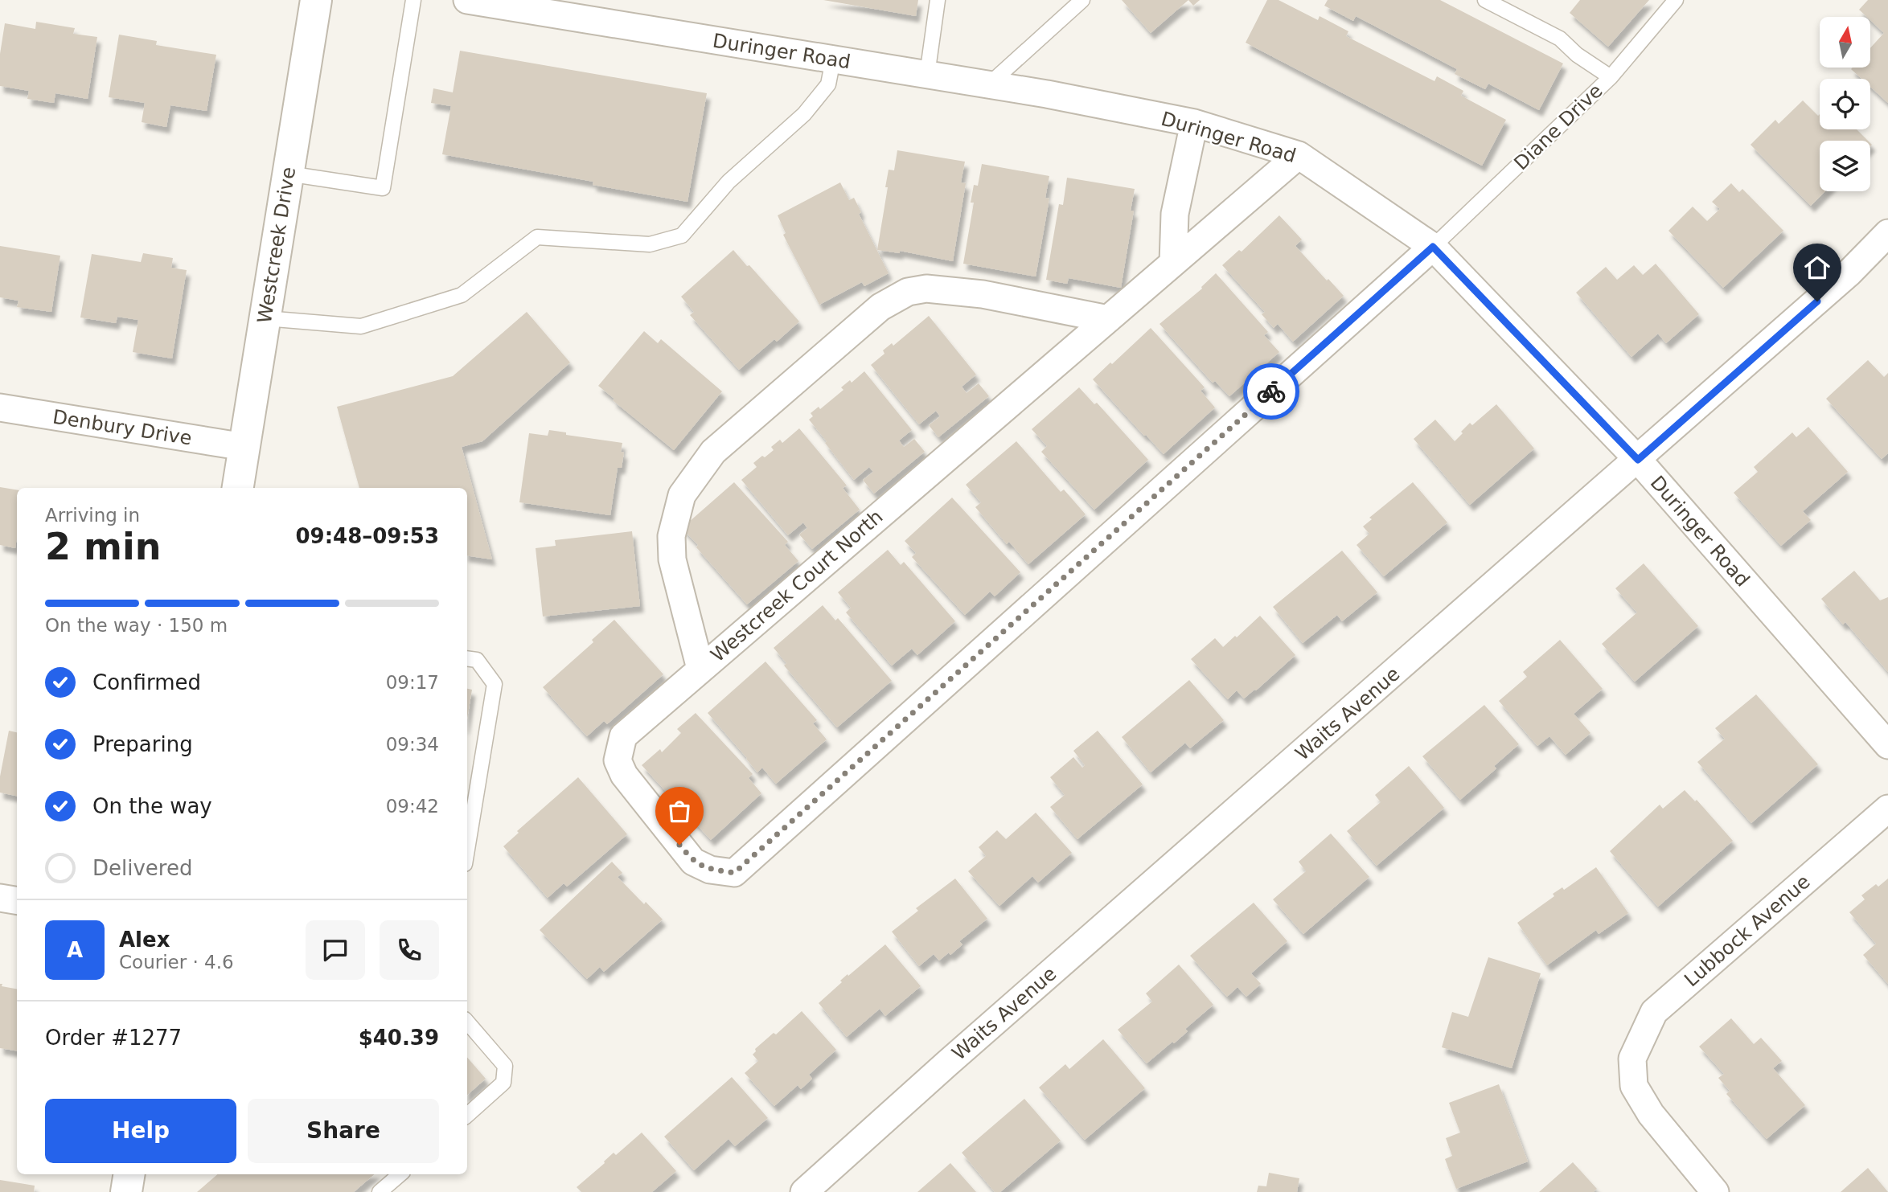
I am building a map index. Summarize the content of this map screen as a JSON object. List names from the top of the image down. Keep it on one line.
{"streets":{"street":["Duringer Road","Westcreek Drive","Denbury Drive","Westcreek Court North","Waits Avenue","Lubbock Avenue"],"lane":["Diane Drive"]},"crossings":[["Duringer Road","Diane Drive"],["Duringer Road","Westcreek Court North"],["Duringer Road","Waits Avenue"],["Westcreek Drive","Denbury Drive"]],"north":"top","page":{"heading":["2 min","Arriving in","09:48–09:53"],"panel":["Alex","Courier · 4.6","Order #1277","$40.39"],"bar":"On the way · 150 m","list":[["Confirmed","09:17"],["Preparing","09:34"],["On the way","09:42"],"Delivered"],"round":"A","buttons":["Help","Share"]}}
